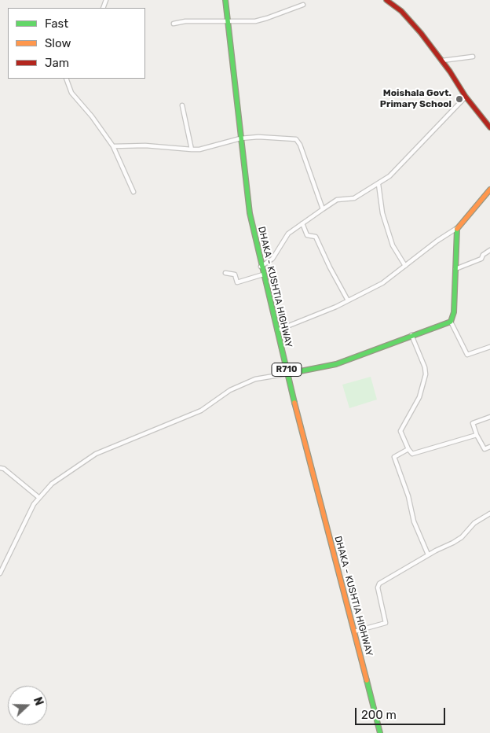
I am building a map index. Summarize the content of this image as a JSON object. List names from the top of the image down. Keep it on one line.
{"streets":{"main road":["DHAKA - KUSHTIA HIGHWAY","R710"]},"places":["Moishala Govt. Primary School"],"legend":["Fast","Slow","Jam"],"scale_bar":"200 m","north":"right"}
